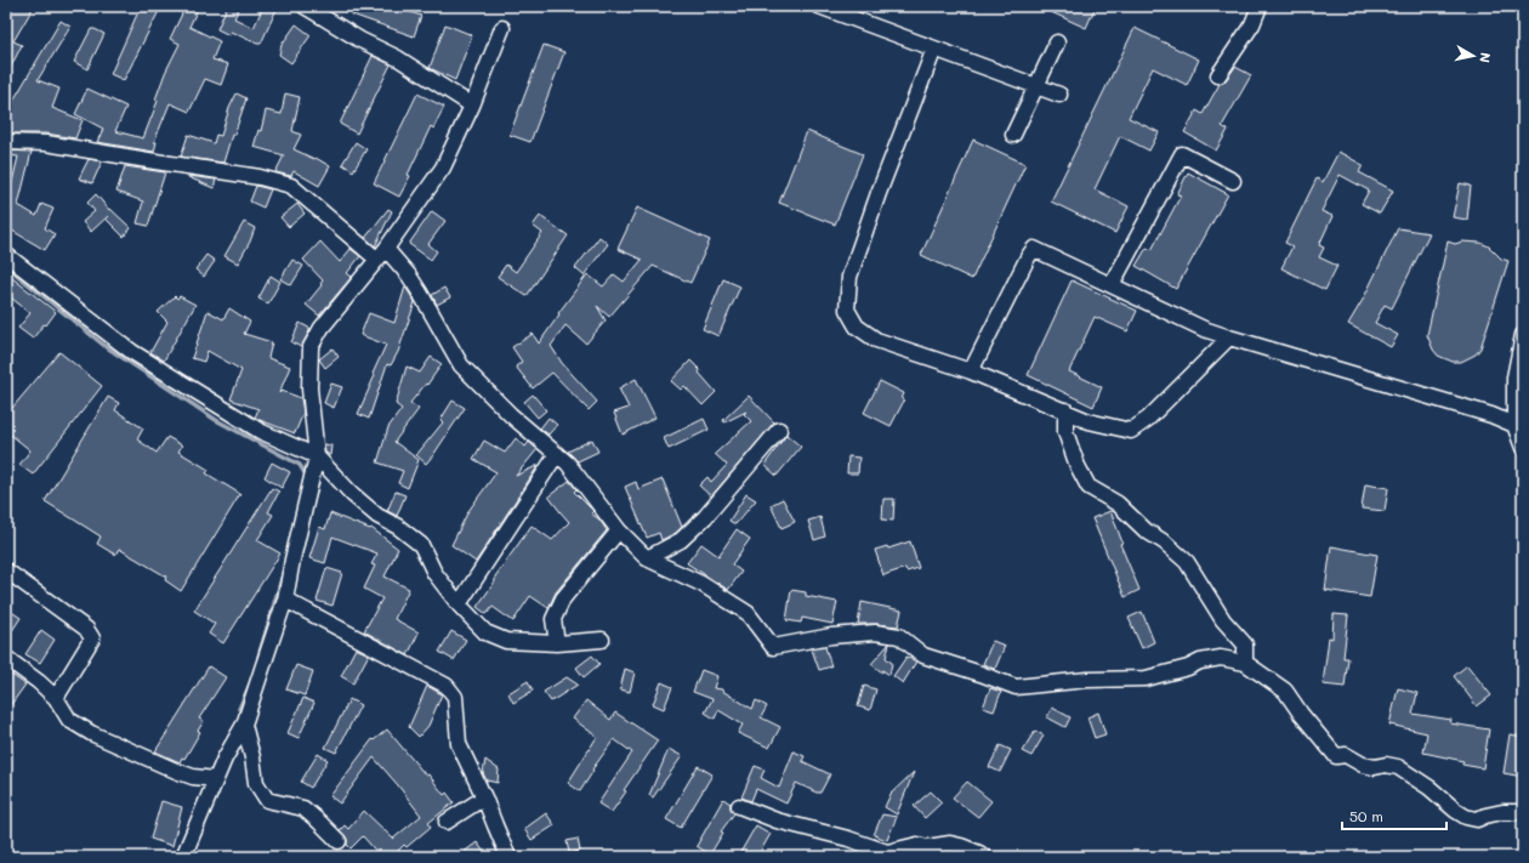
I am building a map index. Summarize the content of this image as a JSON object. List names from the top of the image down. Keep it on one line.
{"scale_bar":"50 m","north":"right"}
